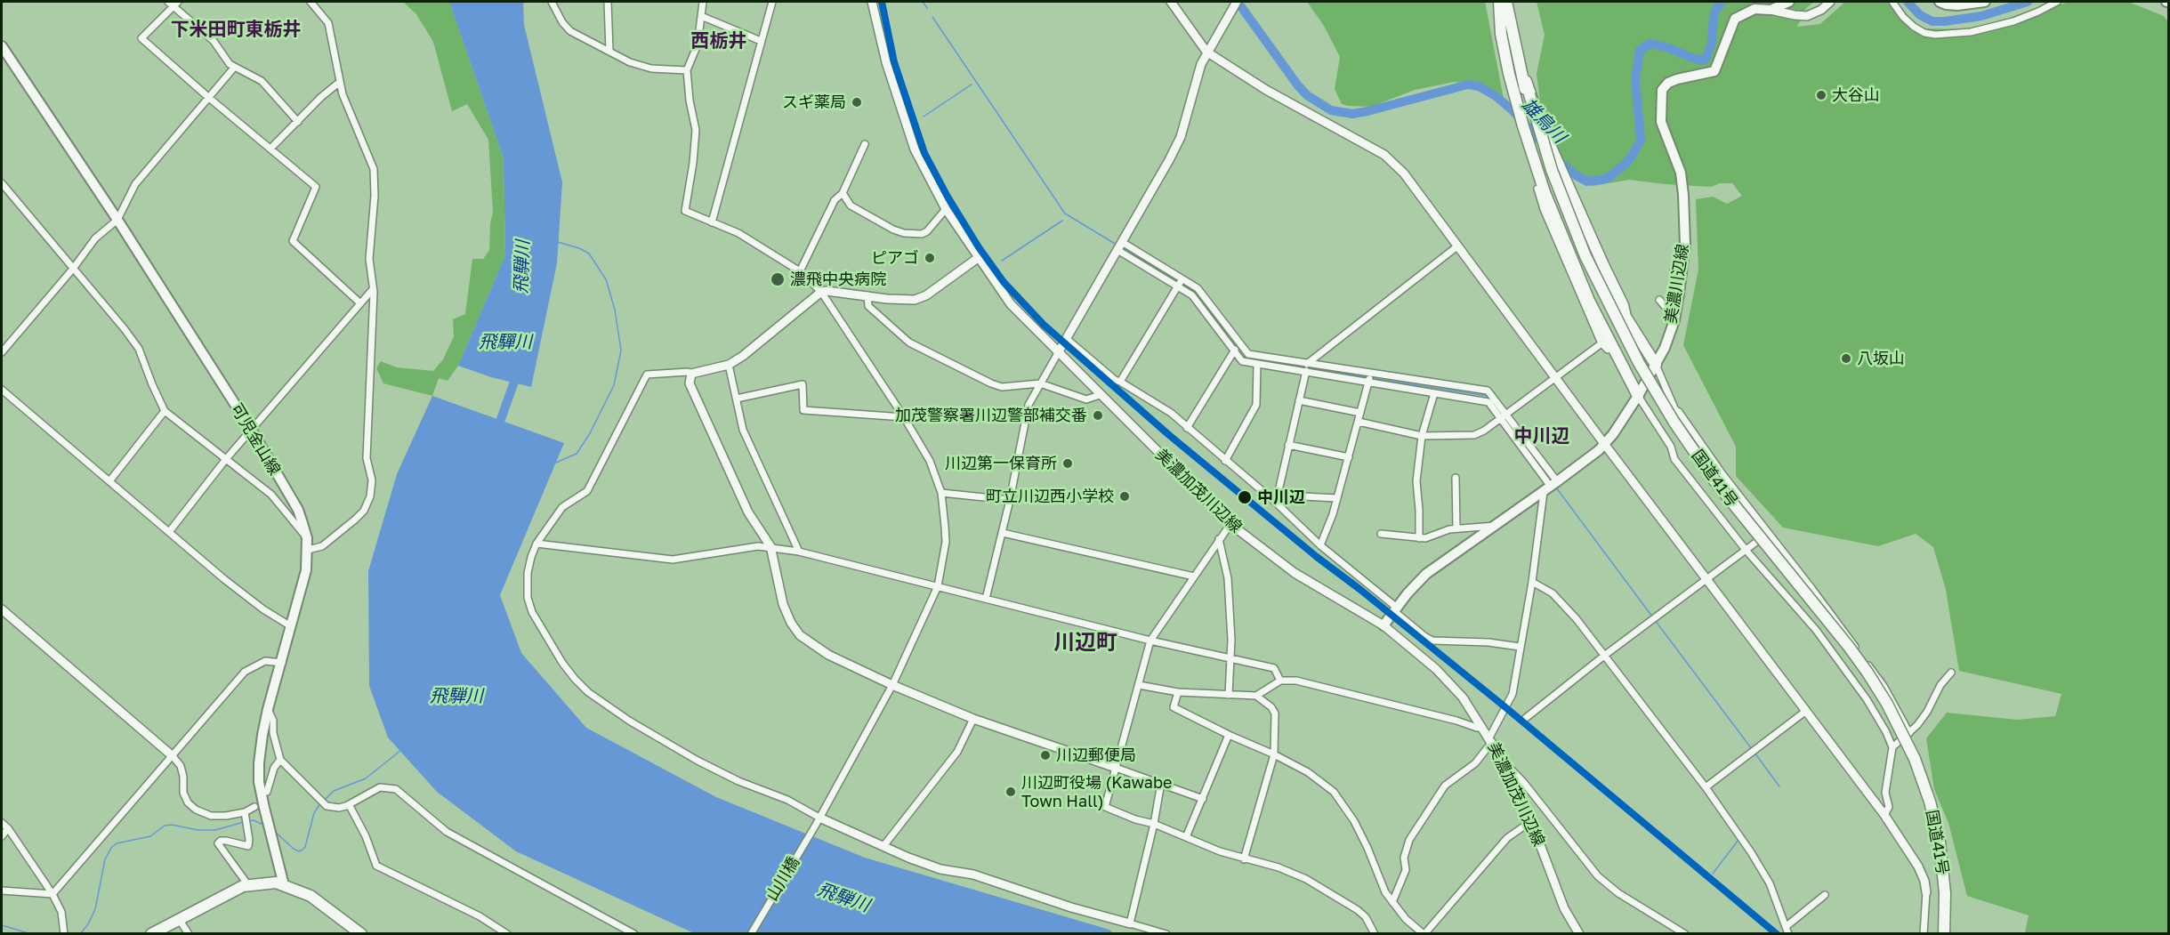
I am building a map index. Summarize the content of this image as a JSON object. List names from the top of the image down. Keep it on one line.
{"streets":{"highway":["国道41号"],"main road":["美濃川辺線","可児金山線"],"street":["美濃加茂川辺線","山川橋"]},"crossings":[["美濃川辺線","美濃加茂川辺線"]],"districts":["下米田町東栃井","西栃井","中川辺","川辺町"],"water":["雄鳥川","飛騨川","飛驒川"],"places":["大谷山","スギ薬局","ピアゴ","濃飛中央病院","八坂山","加茂警察署川辺警部補交番","川辺第一保育所","町立川辺西小学校","中川辺","川辺郵便局","川辺町役場 (Kawabe Town Hall)"]}
